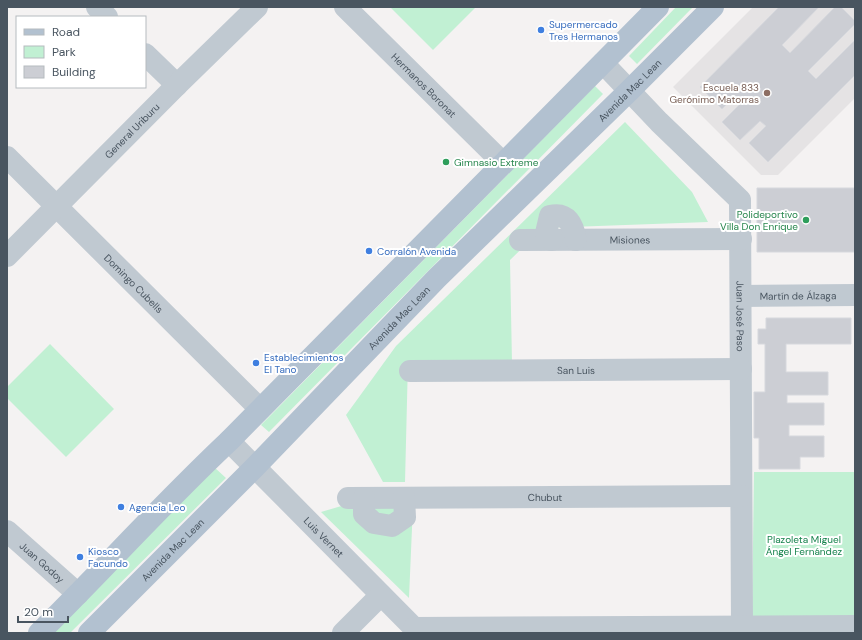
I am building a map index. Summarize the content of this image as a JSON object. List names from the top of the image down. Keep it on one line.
{"streets":{"main road":["Avenida Mac Lean"],"street":["Hermanos Boronat","General Uriburu","Misiones","Domingo Cubells","Martín de Álzaga","Juan José Paso","San Luis","Chubut","Luis Vernet","Juan Godoy"]},"crossings":[["Avenida Mac Lean","Juan José Paso"],["Avenida Mac Lean","Luis Vernet"],["General Uriburu","Domingo Cubells"],["Misiones","Juan José Paso"],["Martín de Álzaga","Juan José Paso"],["Juan José Paso","San Luis"],["Juan José Paso","Chubut"]],"parks":["Plazoleta Miguel Ángel Fernández"],"places":["Supermercado Tres Hermanos","Escuela 833 Gerónimo Matorras","Gimnasio Extreme","Polideportivo Villa Don Enrique","Corralón Avenida","Establecimientos El Tano","Agencia Leo","Kiosco Facundo"],"legend":["Road","Park","Building"],"scale_bar":"20 m"}
